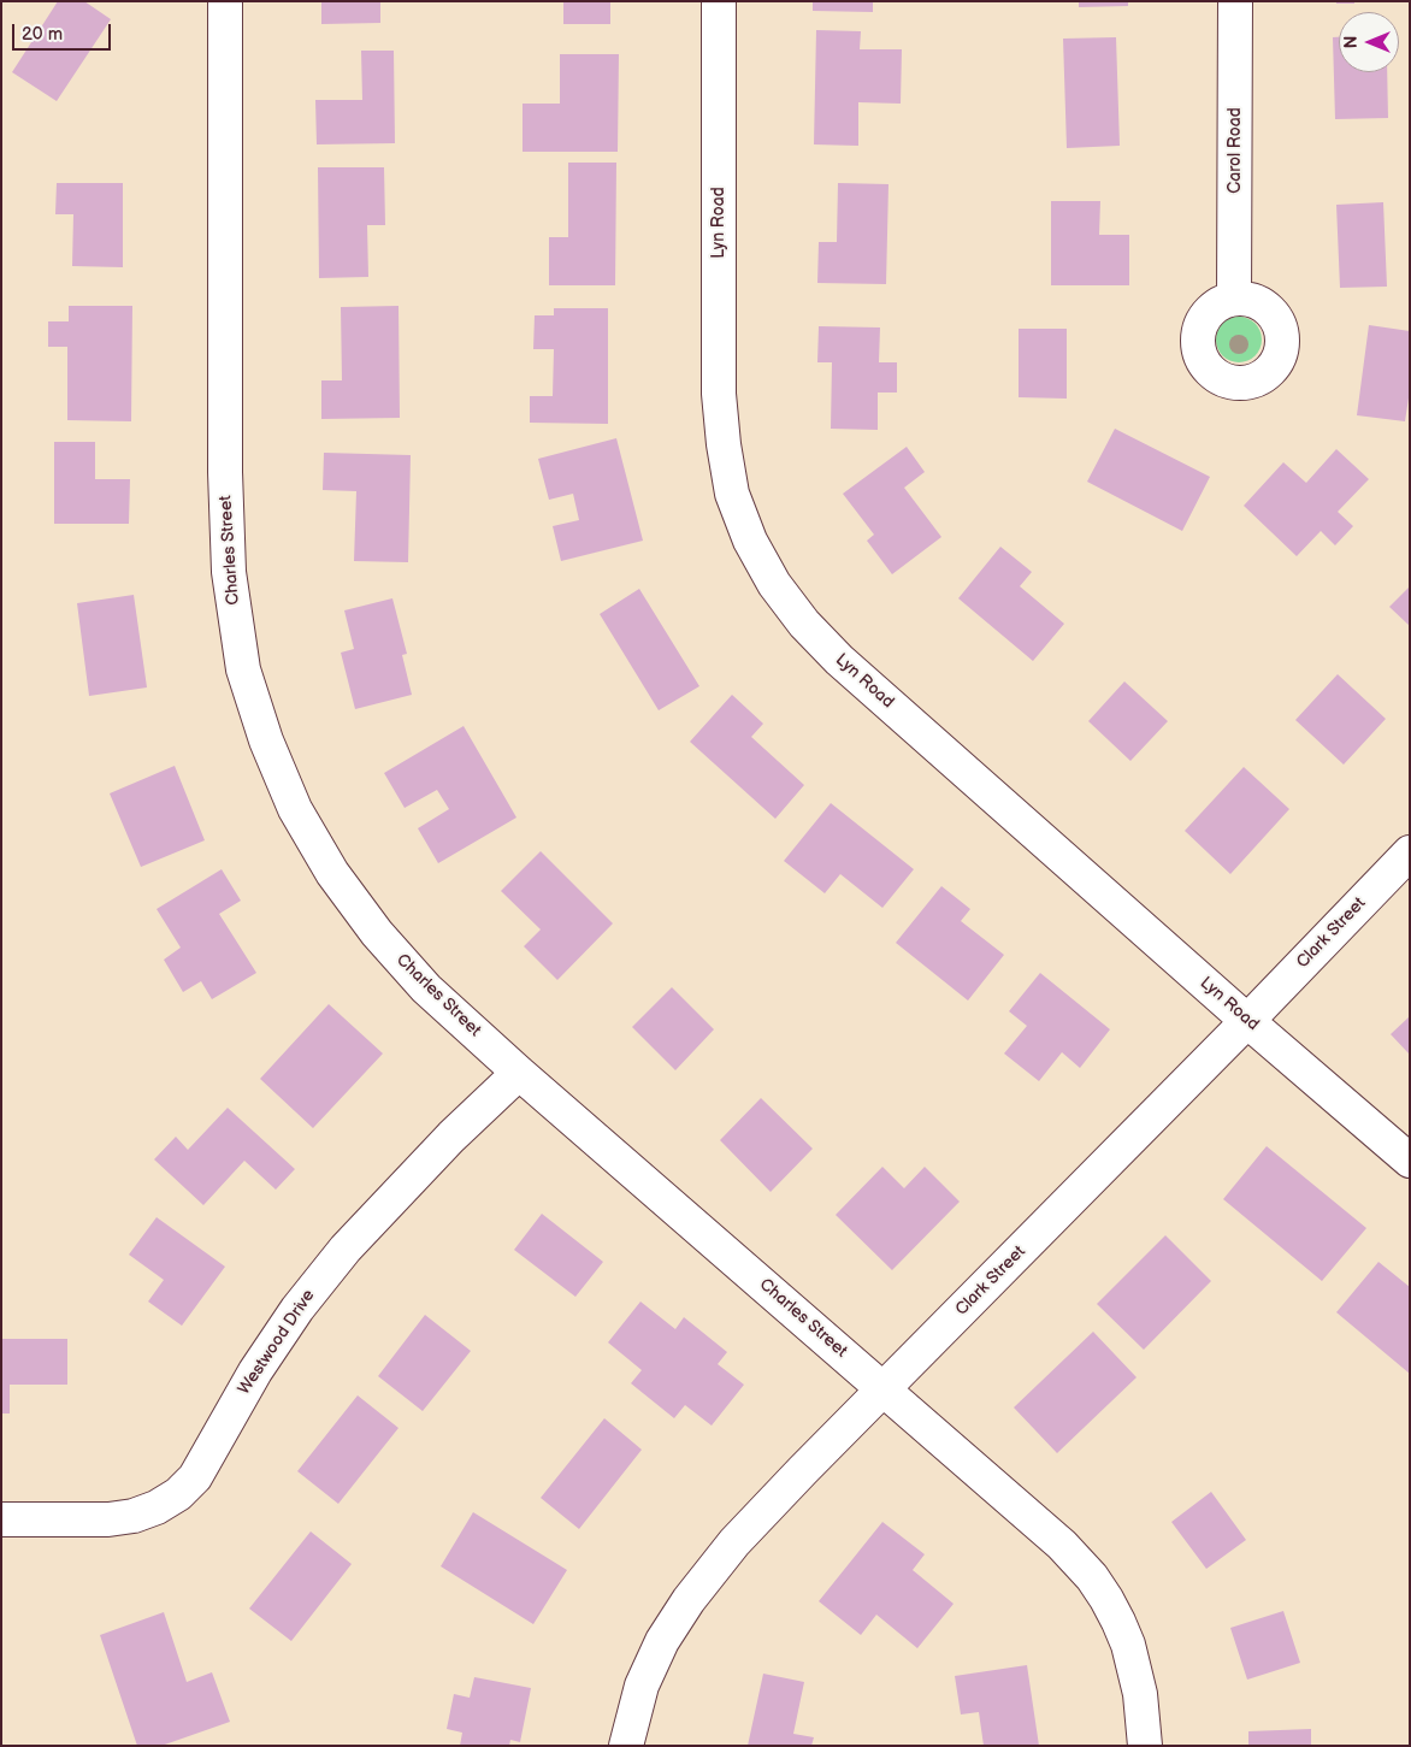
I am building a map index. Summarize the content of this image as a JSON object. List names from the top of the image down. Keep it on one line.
{"streets":{"street":["Carol Road","Lyn Road","Charles Street","Clark Street","Westwood Drive"]},"crossings":[["Lyn Road","Clark Street"],["Charles Street","Clark Street"],["Charles Street","Westwood Drive"]],"scale_bar":"20 m","north":"left"}
